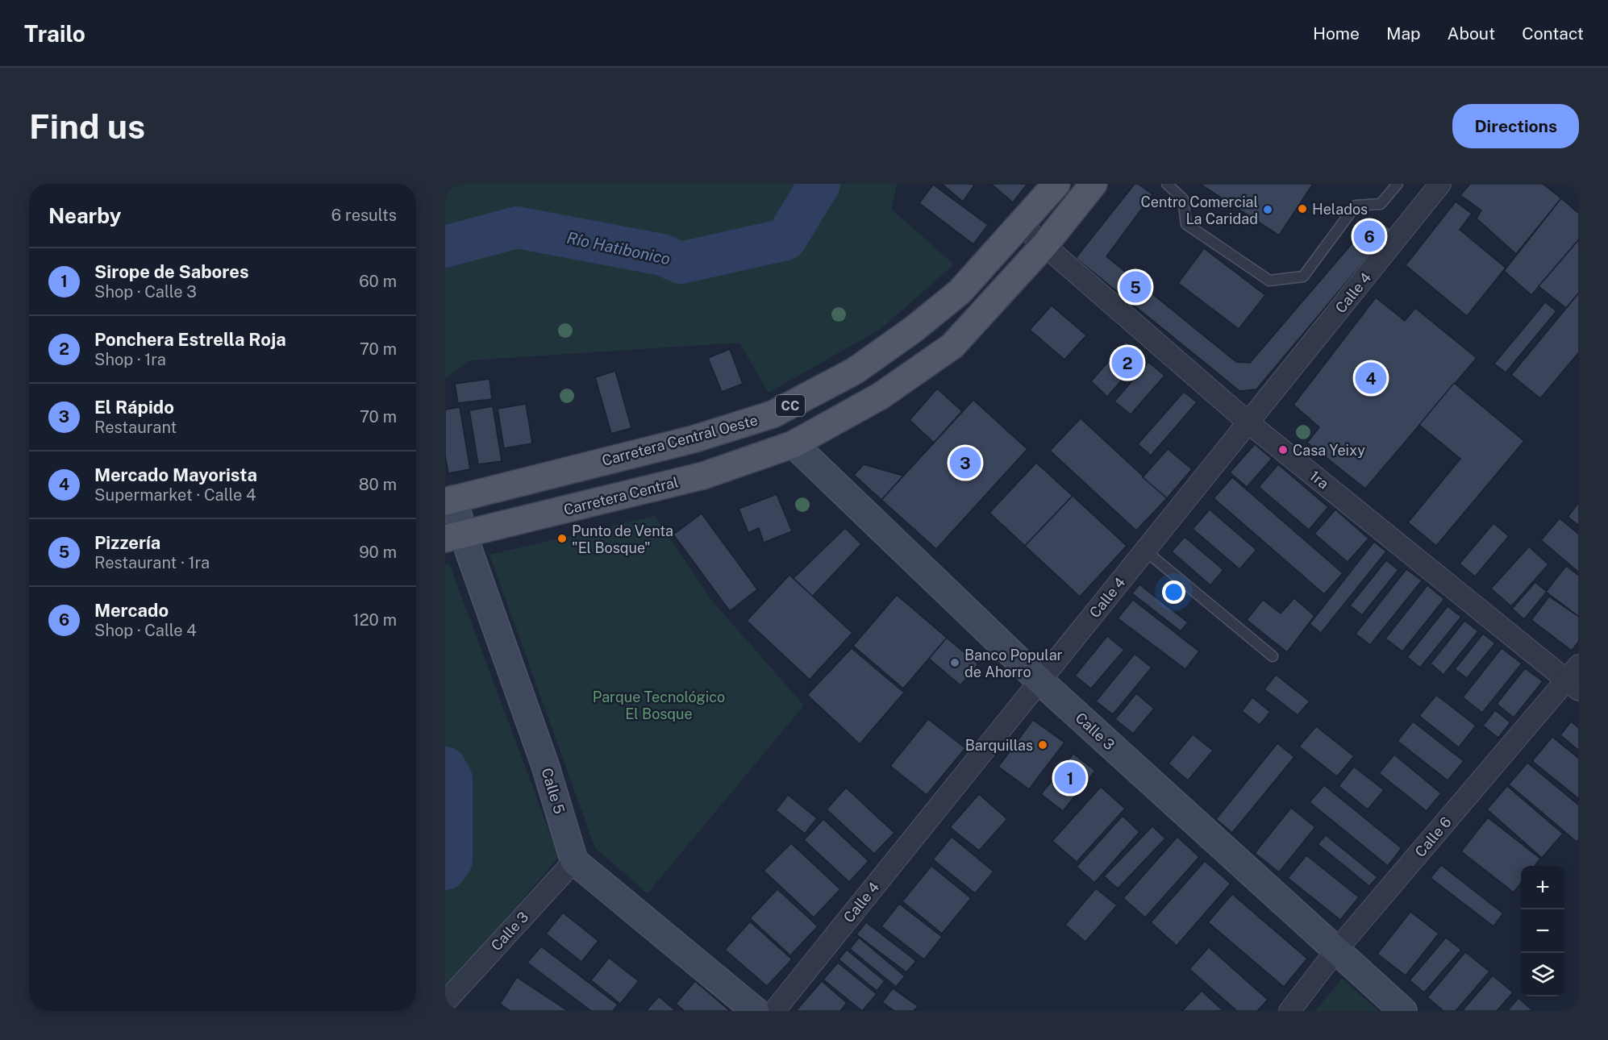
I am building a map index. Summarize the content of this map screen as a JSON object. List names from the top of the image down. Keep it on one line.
{"streets":{"main road":["CC","Carretera Central Oeste","Carretera Central","Calle 3","Calle 5"],"street":["Calle 4","1ra","Calle 6"]},"crossings":[["Calle 4","1ra"],["Calle 4","Calle 3"],["CC","1ra"],["CC","Carretera Central"],["CC","Calle 3"],["Carretera Central Oeste","1ra"],["Carretera Central Oeste","Calle 5"],["1ra","Calle 6"],["Carretera Central","Calle 3"],["Carretera Central","Calle 5"],["Calle 3","Calle 5"],["Calle 3","Calle 6"]],"water":["Río Hatibonico"],"parks":["Parque Tecnológico El Bosque"],"places":["Helados","Centro Comercial La Caridad","Casa Yeixy","Punto de Venta \"El Bosque\"","Banco Popular de Ahorro","Barquillas"],"page":{"header":"Trailo","nav":["Home","Map","About","Contact"],"buttons":"Directions","title":"Find us","heading":["Nearby","6 results"],"pins":["6","5","2","4","3","1"],"list":[{"mark":"1","name":"Sirope de Sabores","note":"Shop · Calle 3","value":"60 m"},{"mark":"2","name":"Ponchera Estrella Roja","note":"Shop · 1ra","value":"70 m"},{"mark":"3","name":"El Rápido","note":"Restaurant","value":"70 m"},{"mark":"4","name":"Mercado Mayorista","note":"Supermarket · Calle 4","value":"80 m"},{"mark":"5","name":"Pizzería","note":"Restaurant · 1ra","value":"90 m"},{"mark":"6","name":"Mercado","note":"Shop · Calle 4","value":"120 m"}],"map_buttons":["+","−"]}}
